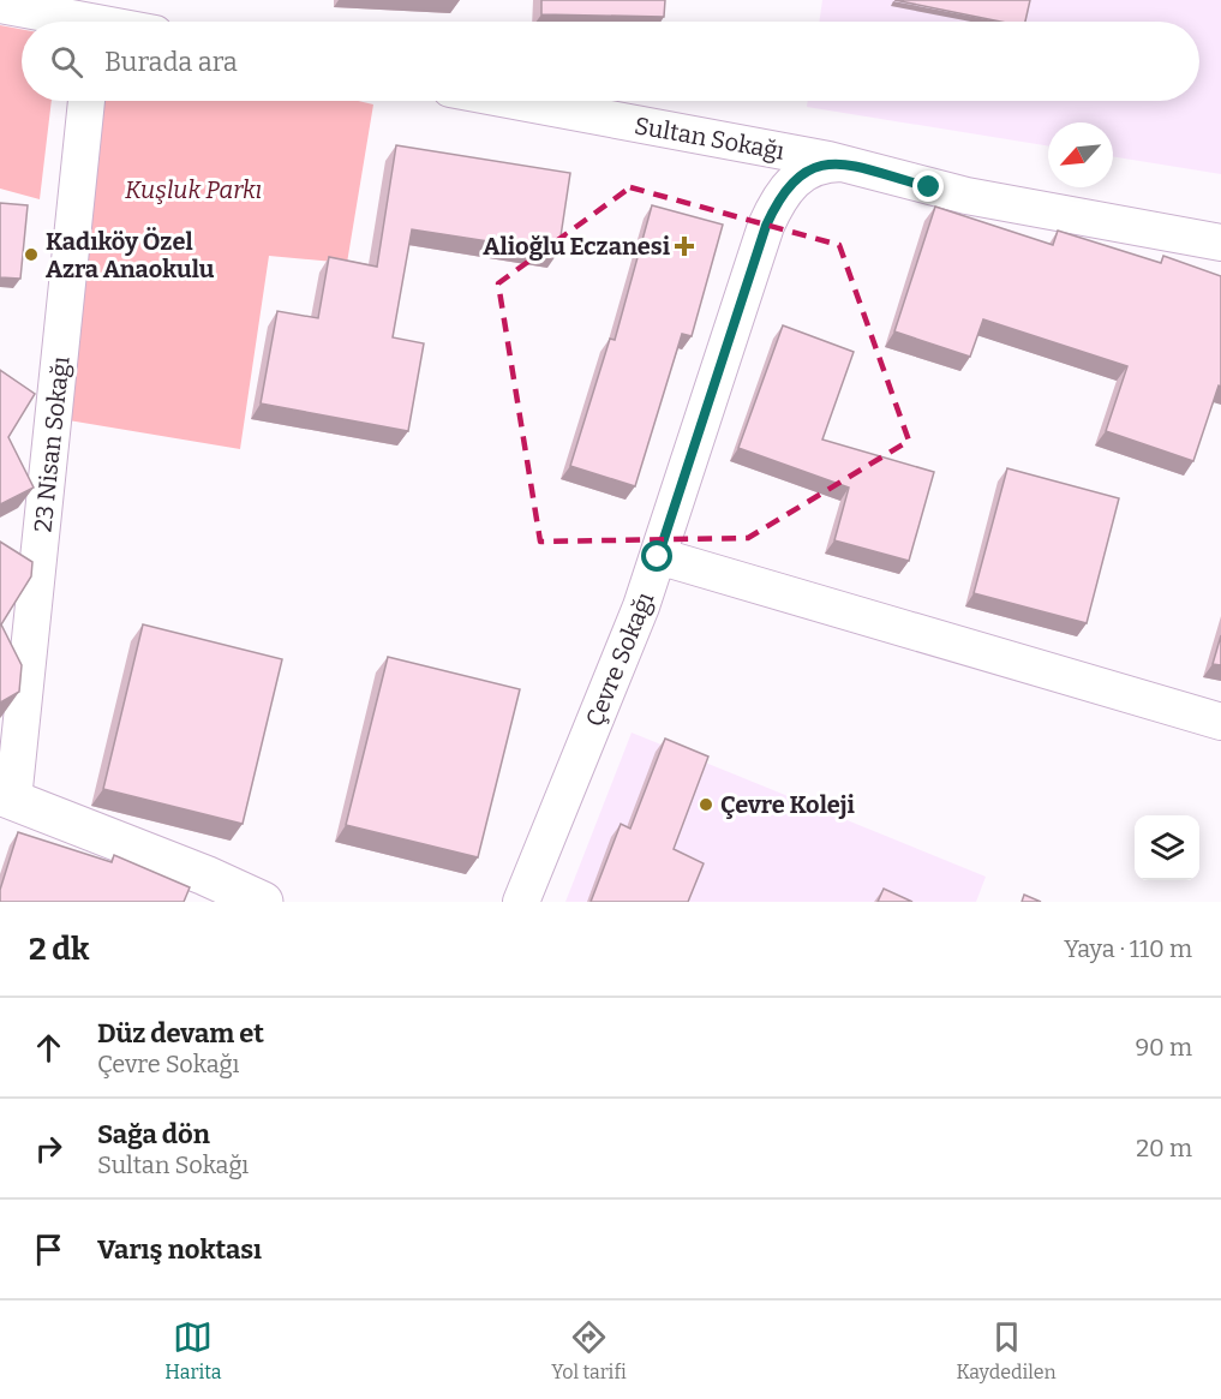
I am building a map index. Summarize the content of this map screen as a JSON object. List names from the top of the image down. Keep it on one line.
{"streets":{"street":["Sultan Sokağı","23 Nisan Sokağı","Çevre Sokağı"]},"crossings":[["Sultan Sokağı","Çevre Sokağı"]],"parks":["Kuşluk Parkı"],"places":{"health":["Alioğlu Eczanesi"],"other":["Kadıköy Özel Azra Anaokulu","Çevre Koleji"]},"north":"bottom left","page":{"search":"Burada ara","heading":["2 dk","Yaya · 110 m"],"list":[["Düz devam et","Çevre Sokağı","90 m"],["Sağa dön","Sultan Sokağı","20 m"],"Varış noktası"],"nav":["Harita","Yol tarifi","Kaydedilen"]}}
